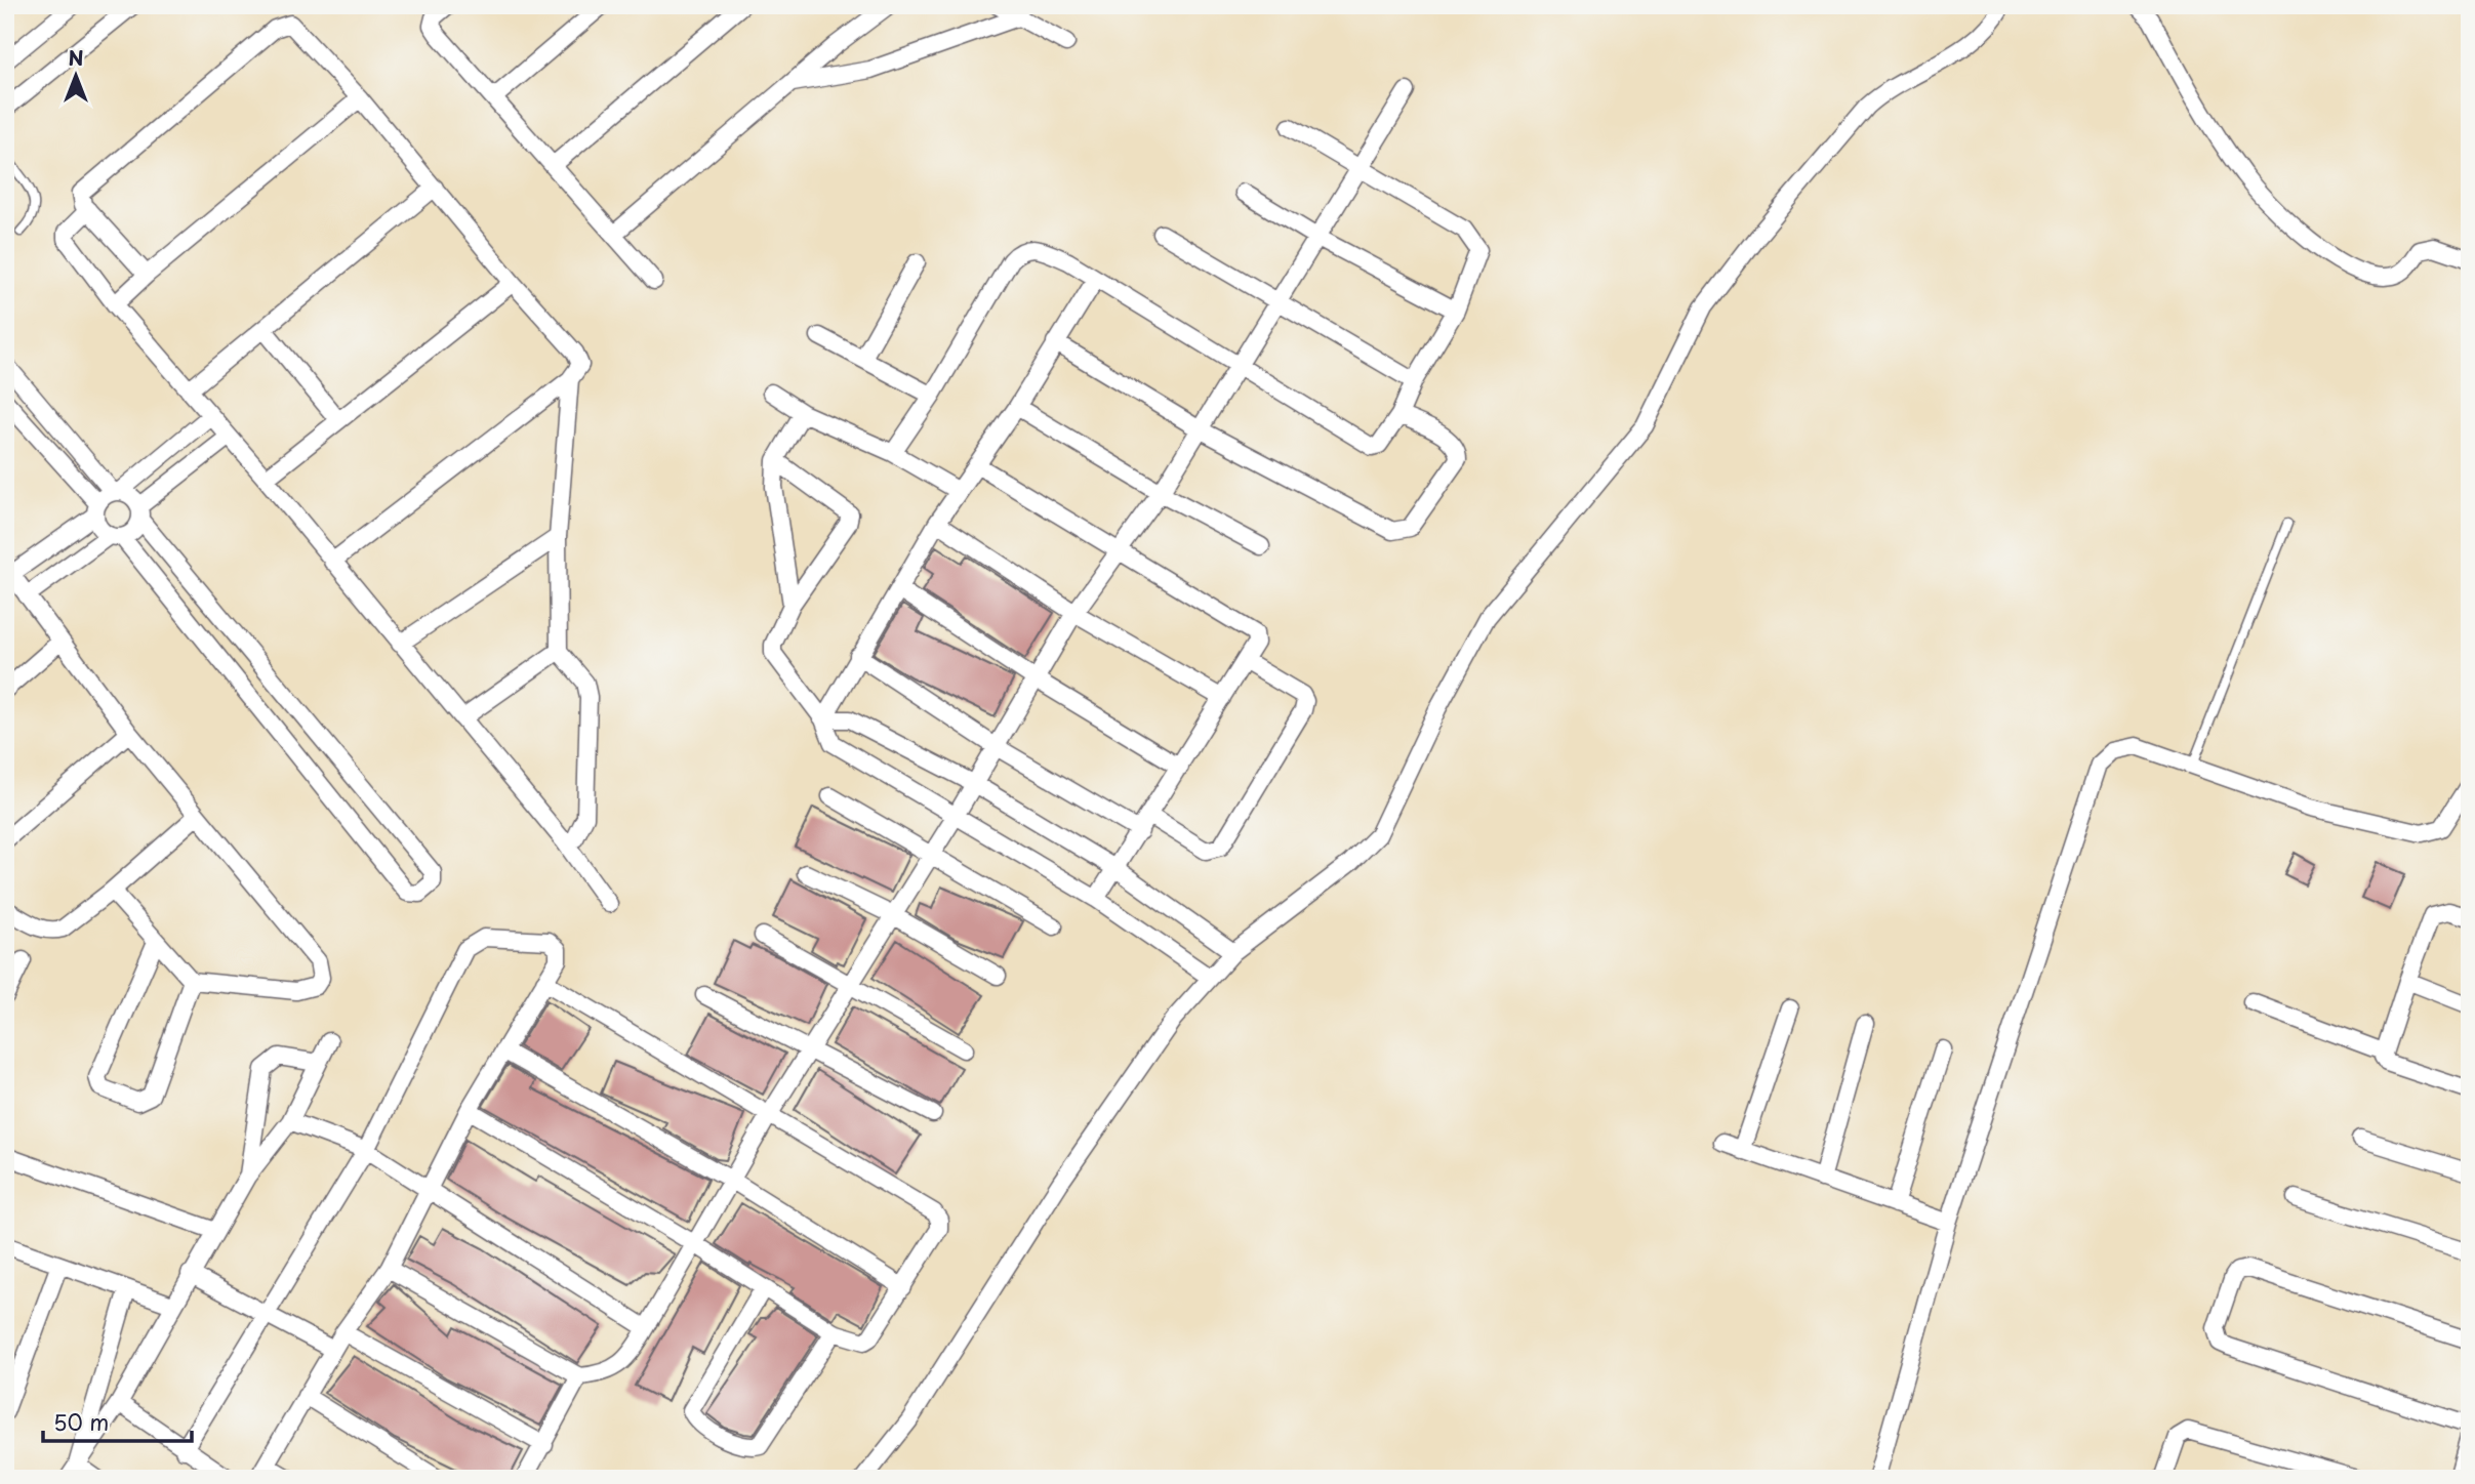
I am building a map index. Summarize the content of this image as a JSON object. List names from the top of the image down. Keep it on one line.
{"scale_bar":"50 m","north":"top"}
